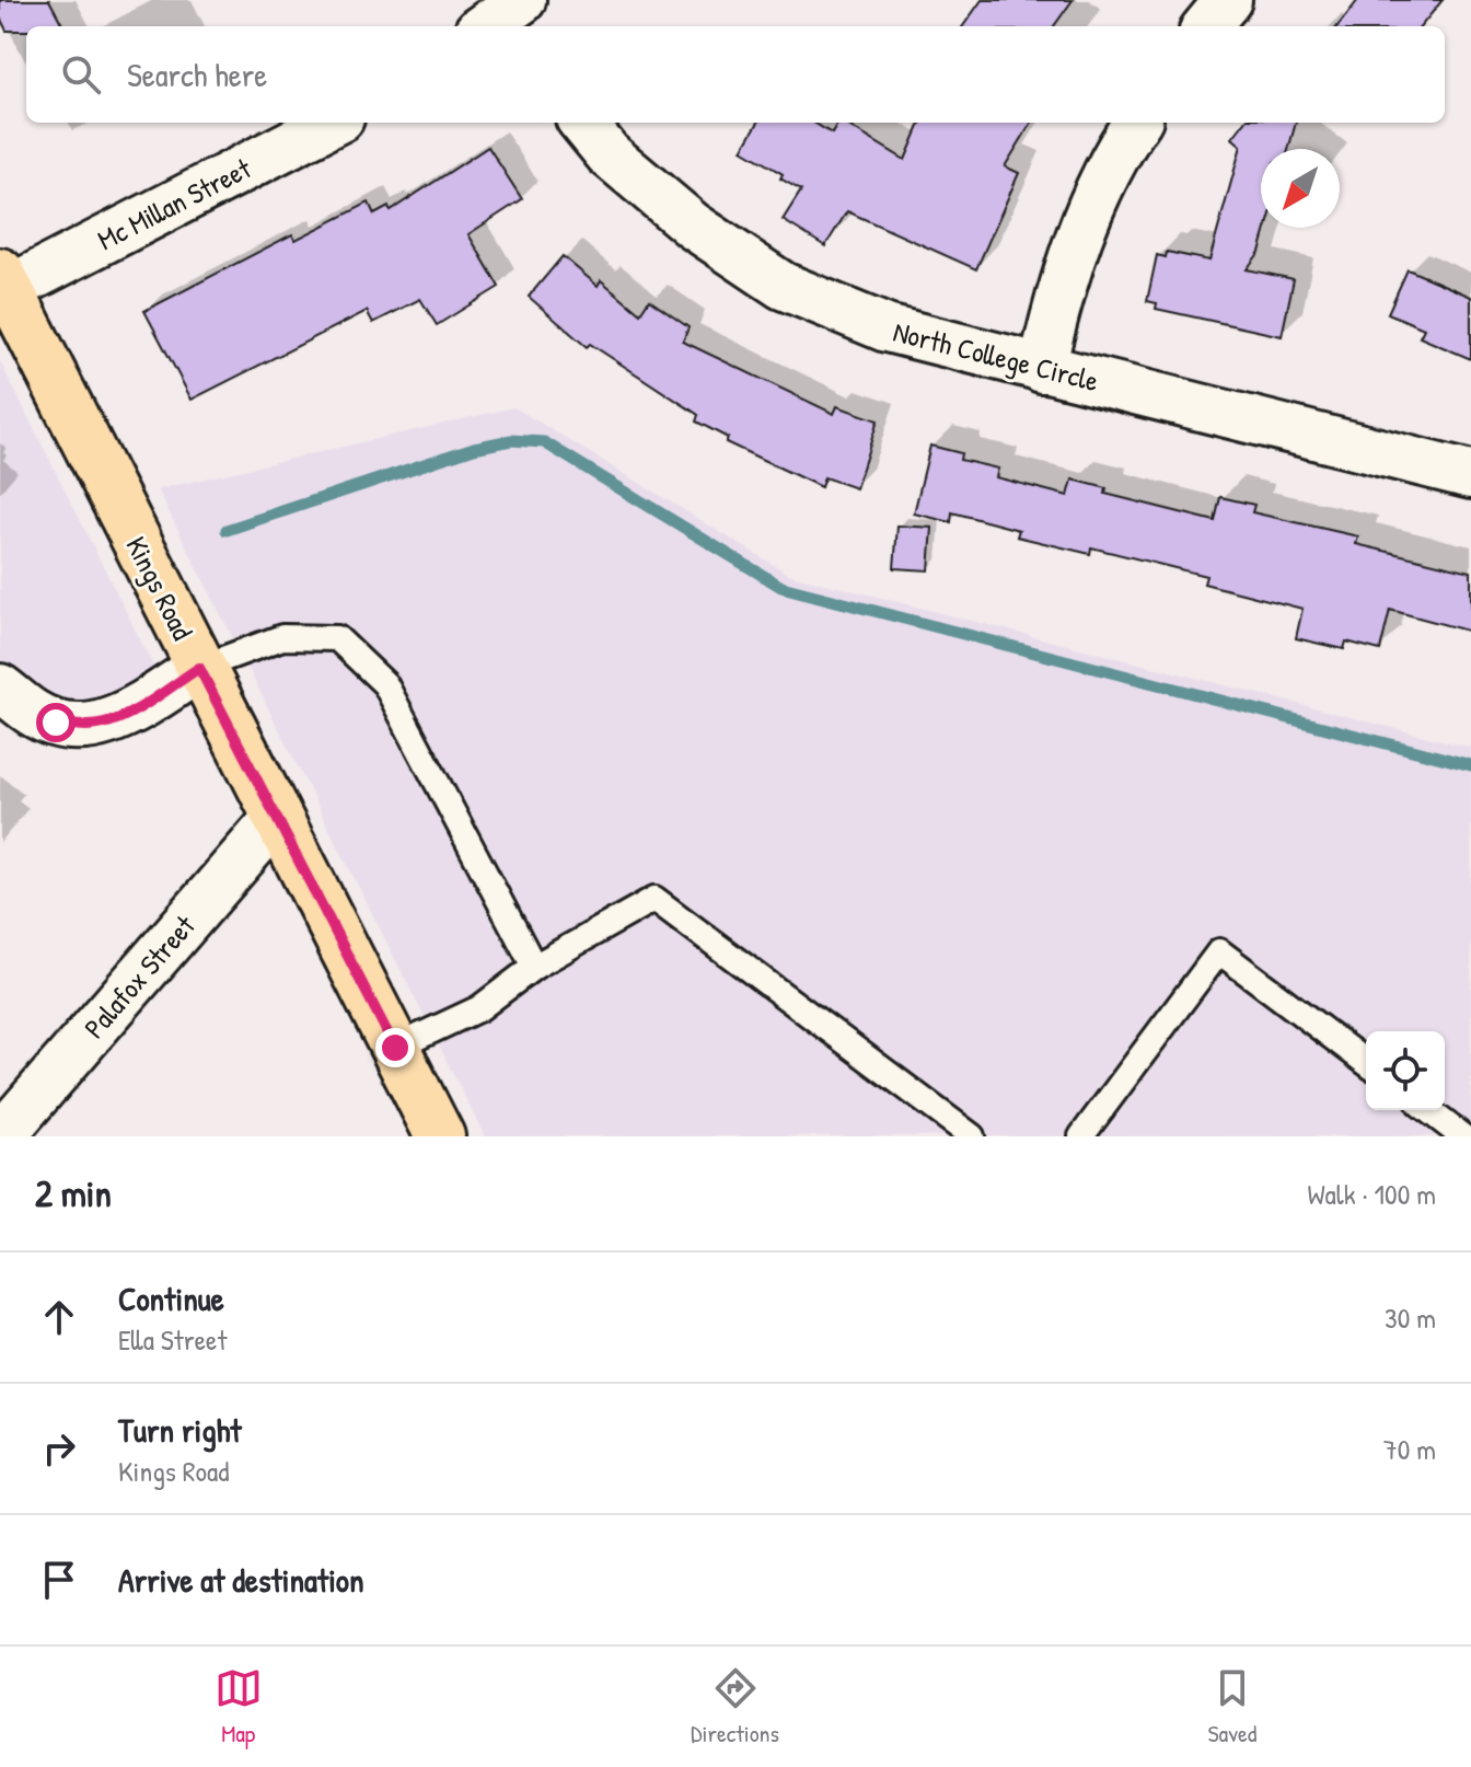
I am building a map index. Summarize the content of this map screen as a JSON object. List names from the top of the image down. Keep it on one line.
{"streets":{"main road":["Kings Road"],"street":["Mc Millan Street","North College Circle","Palafox Street"]},"crossings":[["Mc Millan Street","Kings Road"],["Kings Road","Palafox Street"]],"north":"bottom left","page":{"search":"Search here","heading":["2 min","Walk · 100 m"],"list":[["Continue","Ella Street","30 m"],["Turn right","Kings Road","70 m"],"Arrive at destination"],"nav":["Map","Directions","Saved"]}}
